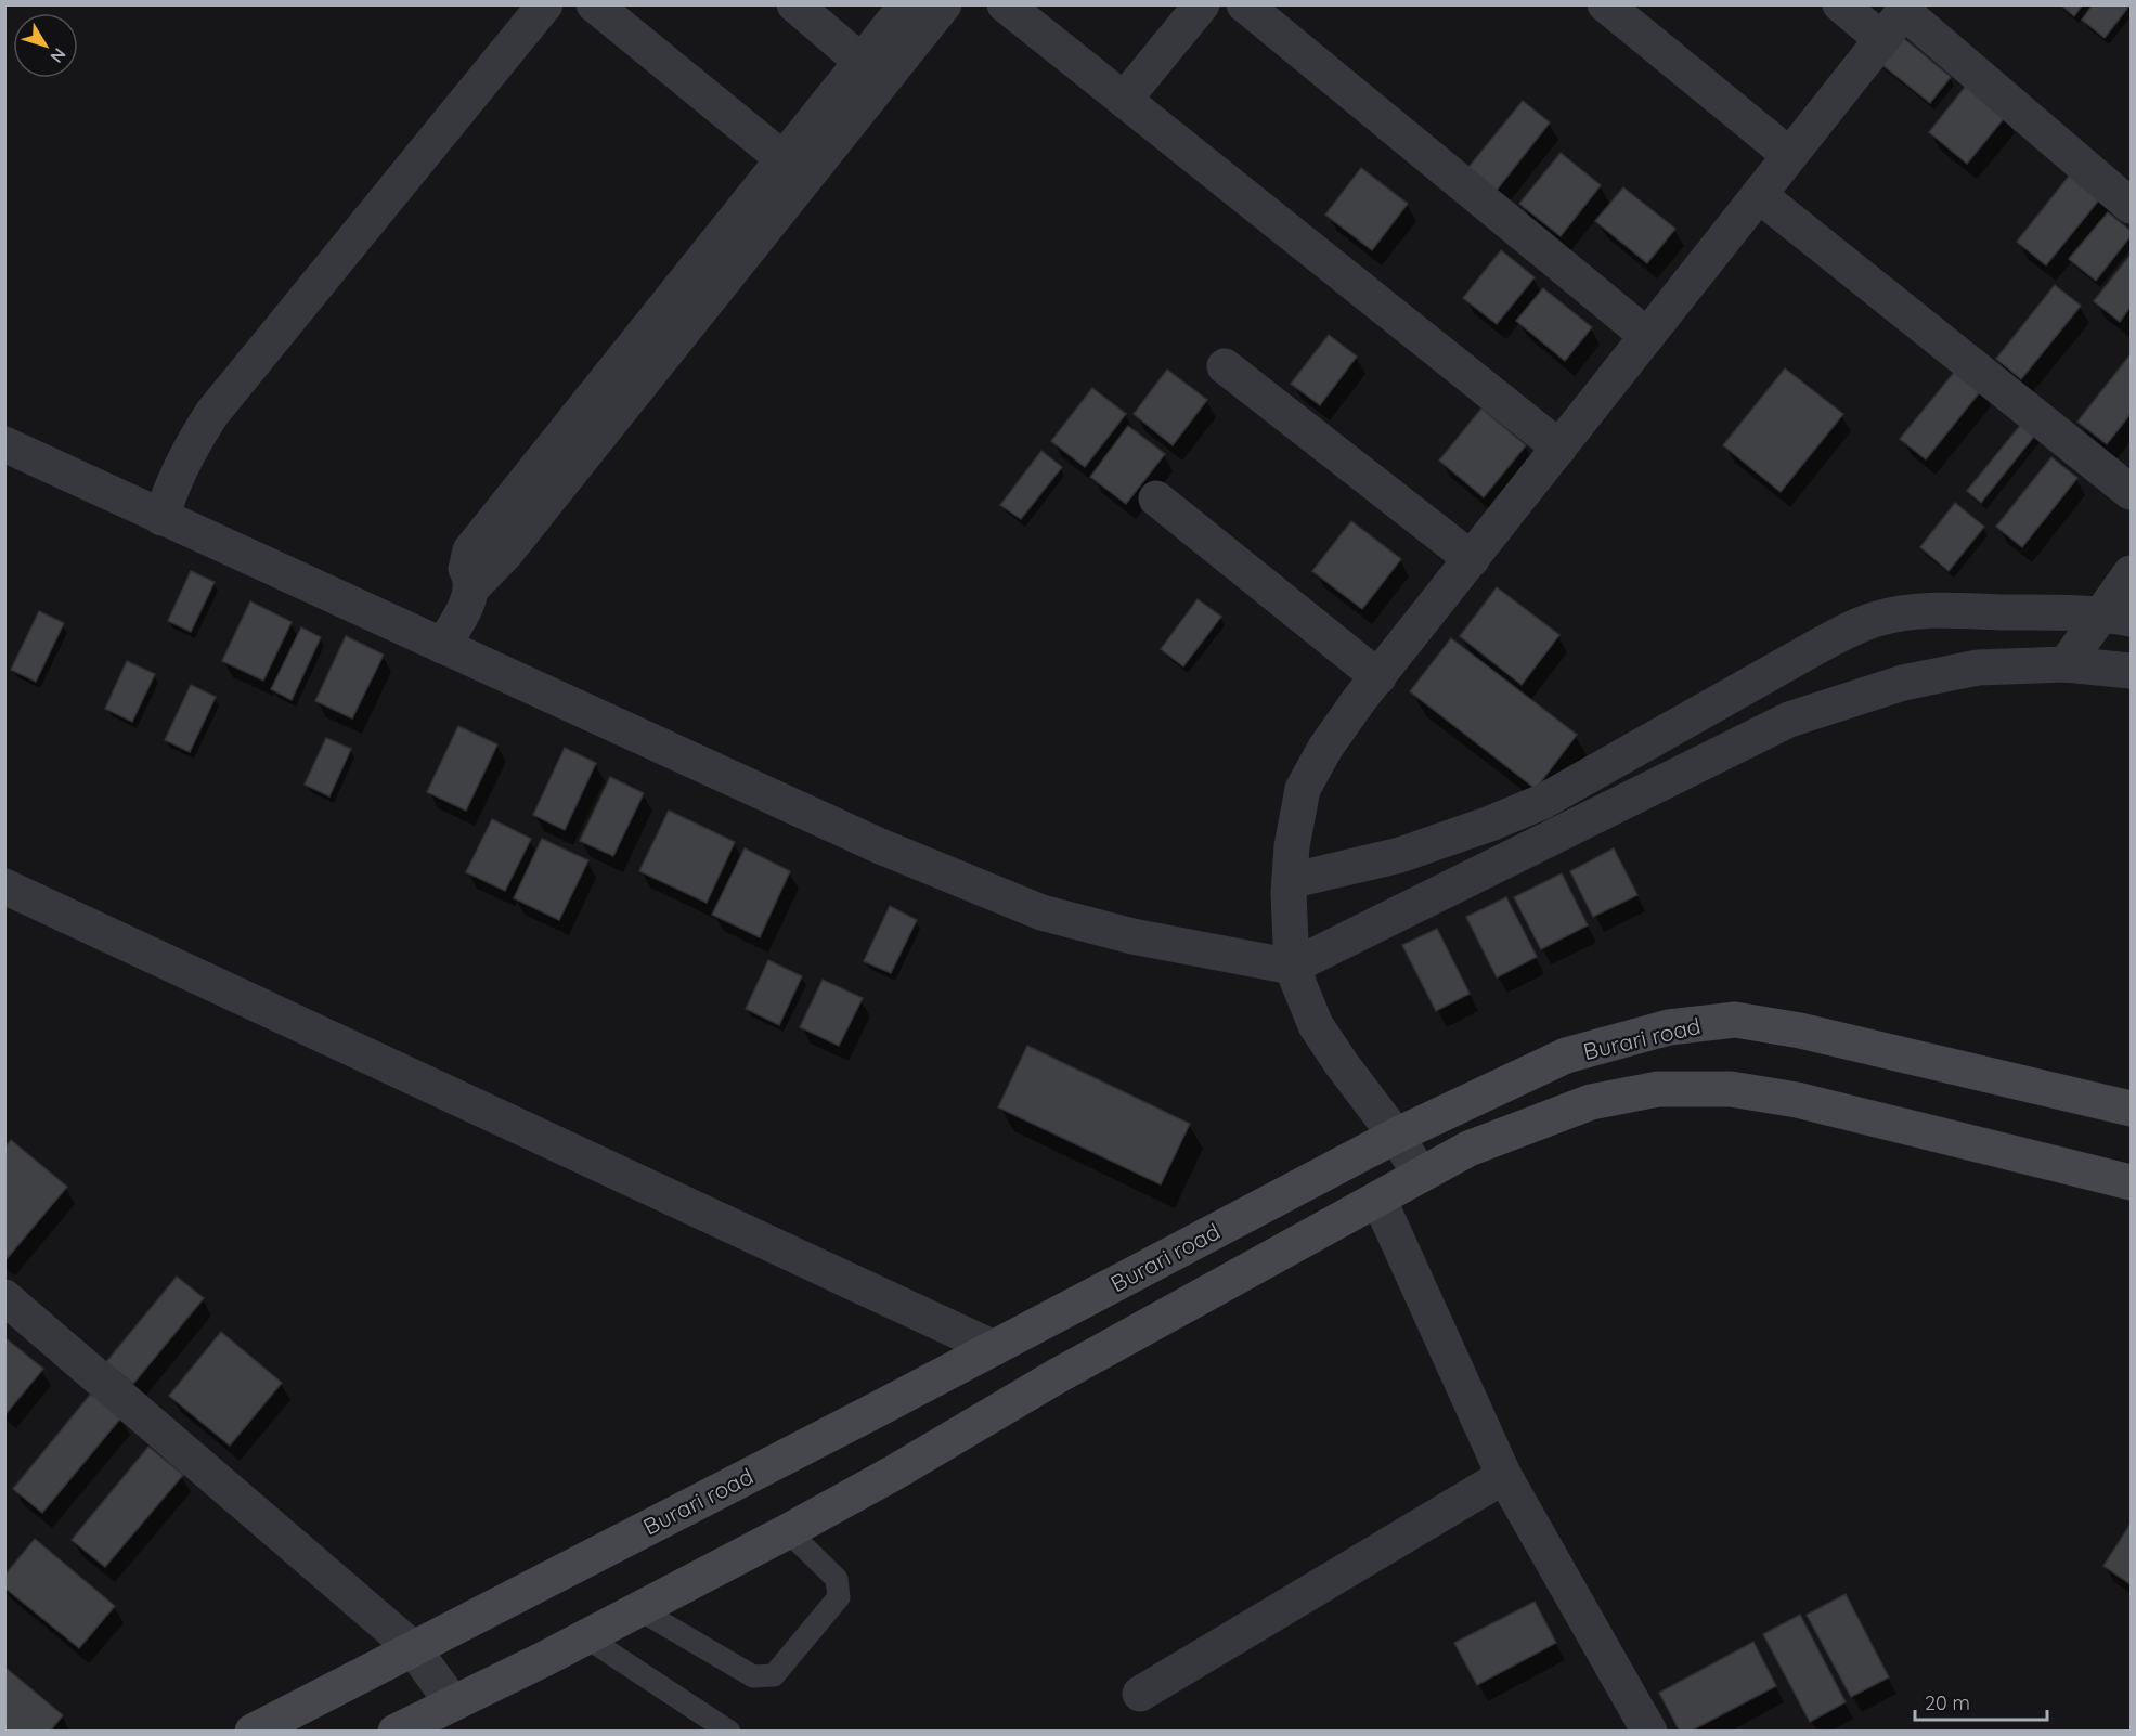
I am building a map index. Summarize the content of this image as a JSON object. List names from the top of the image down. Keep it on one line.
{"streets":{"main road":["Burari road"]},"scale_bar":"20 m","north":"bottom right"}
